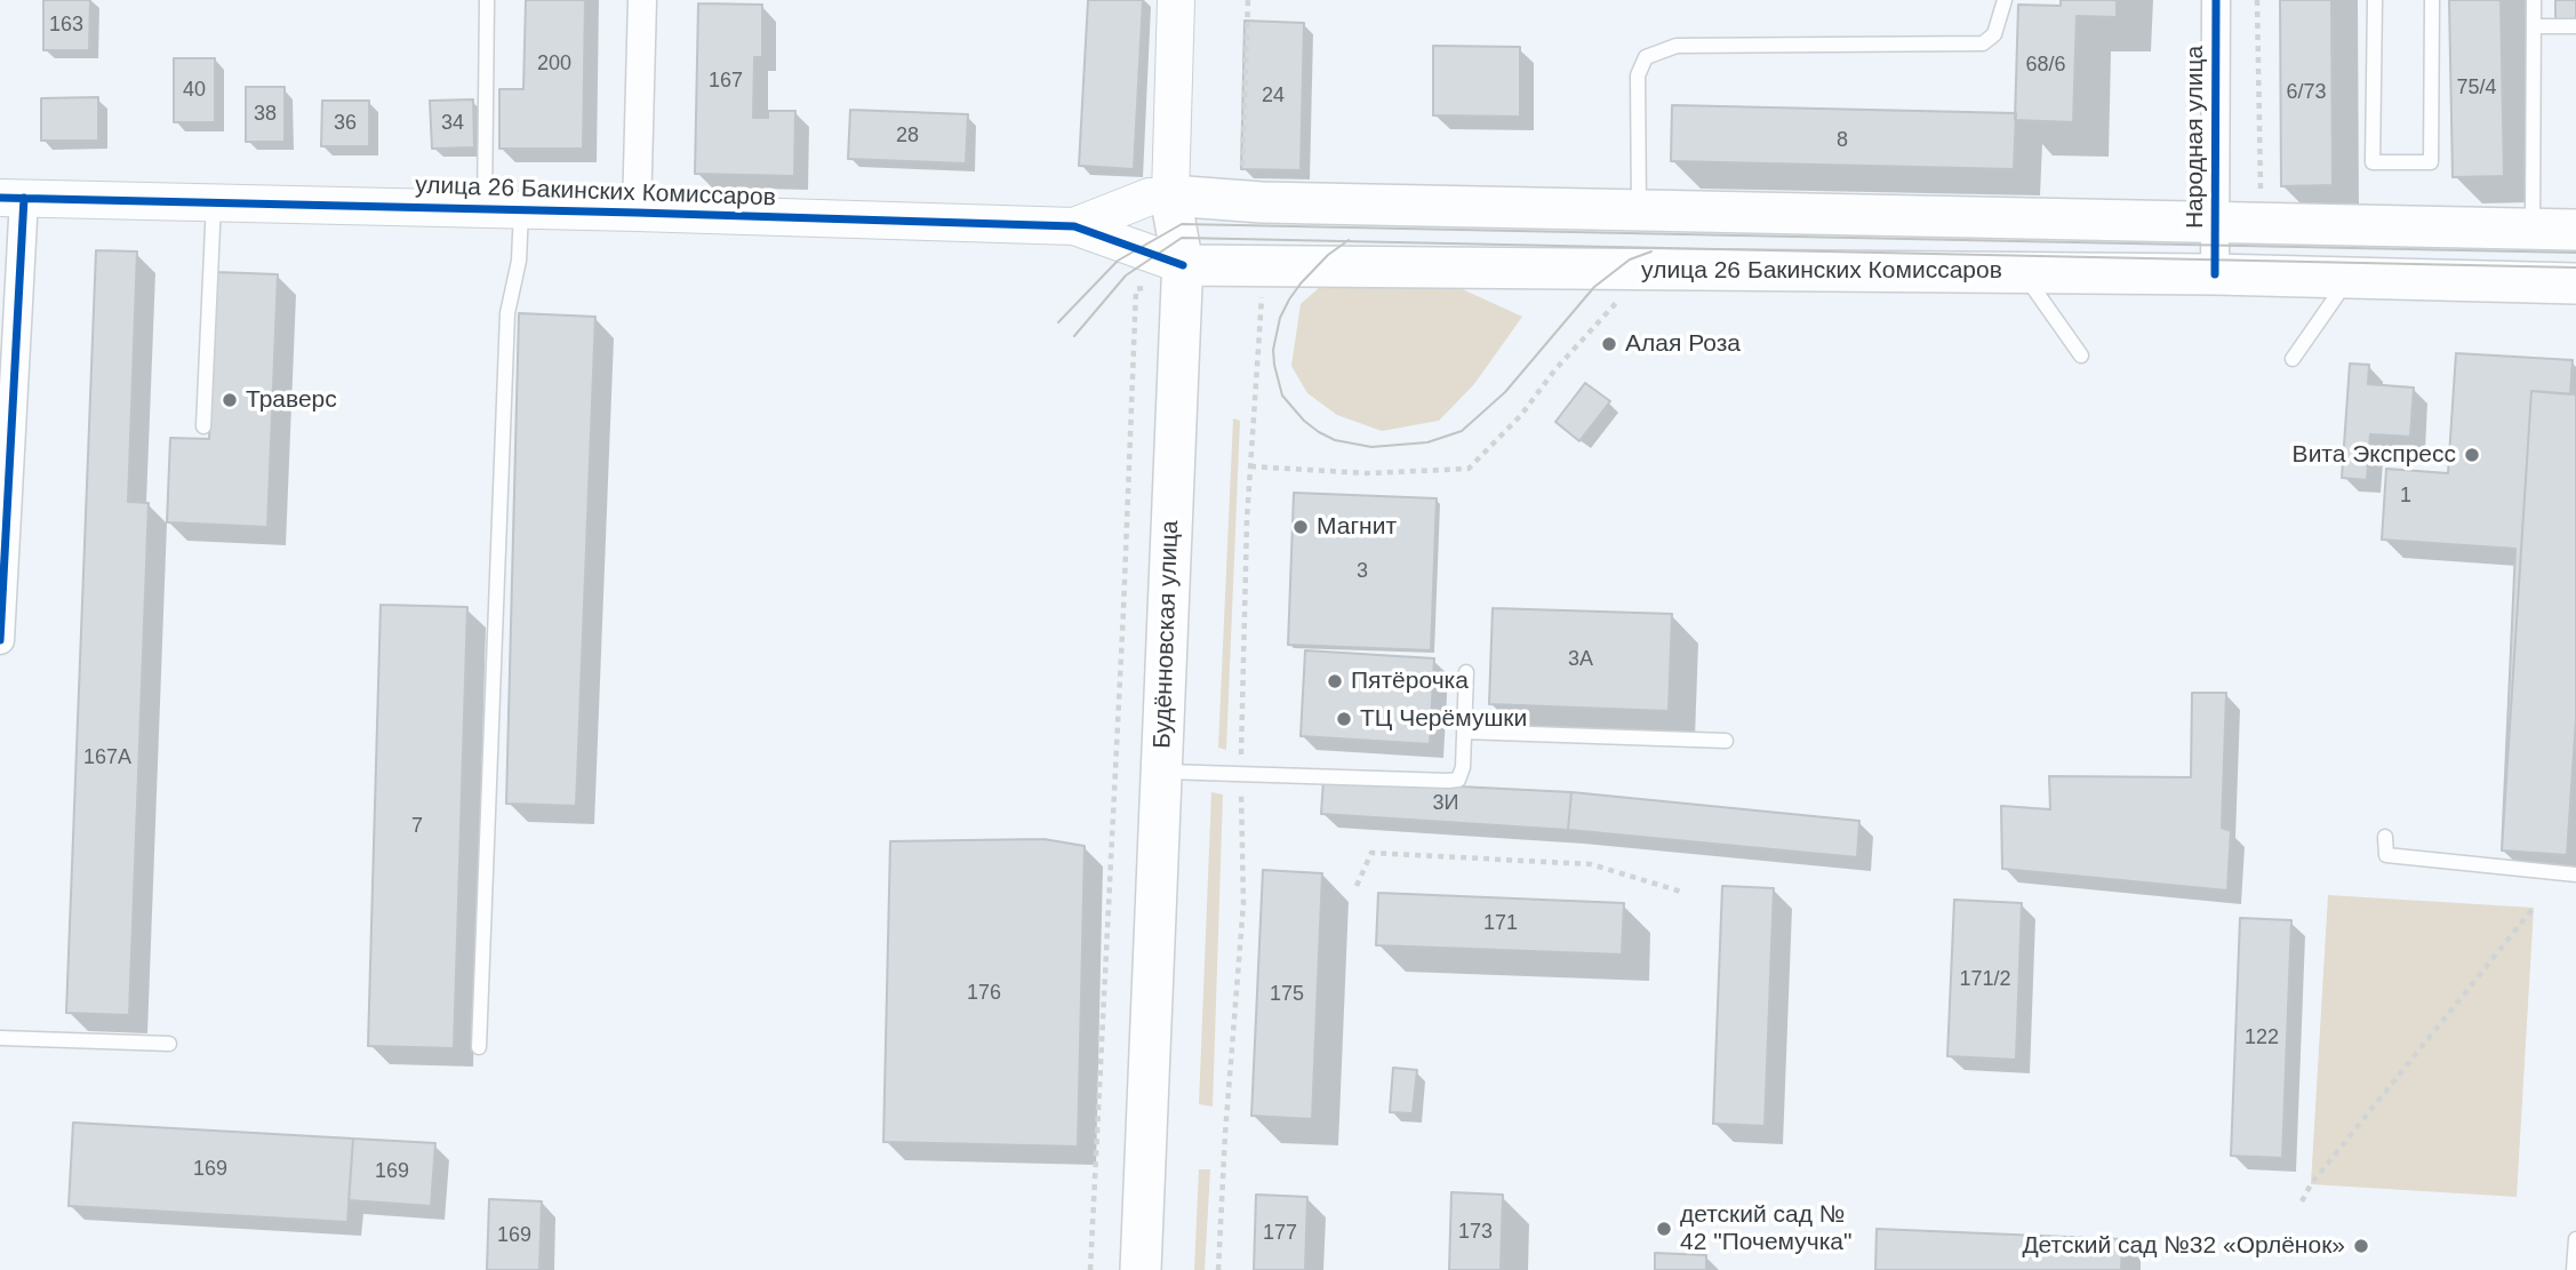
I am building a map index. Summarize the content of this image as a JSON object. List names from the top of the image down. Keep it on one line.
{"streets":{"main road":["улица 26 Бакинских Комиссаров","Будённовская улица"],"street":["Народная улица"]},"crossings":[["Народная улица","улица 26 Бакинских Комиссаров"],["улица 26 Бакинских Комиссаров","Будённовская улица"]],"places":["Алая Роза","Траверс","Вита Экспресс","Магнит","Пятёрочка","ТЦ Черёмушки","детский сад № 42 \"Почемучка\"","Детский сад №32 «Орлёнок»"],"house_numbers":["163","200","68/6","167","75/4","40","6/73","24","38","36","34","28","8","1","3","3А","167А","3И","7","171","171/2","176","175","122","169","169","173","177","169"]}
